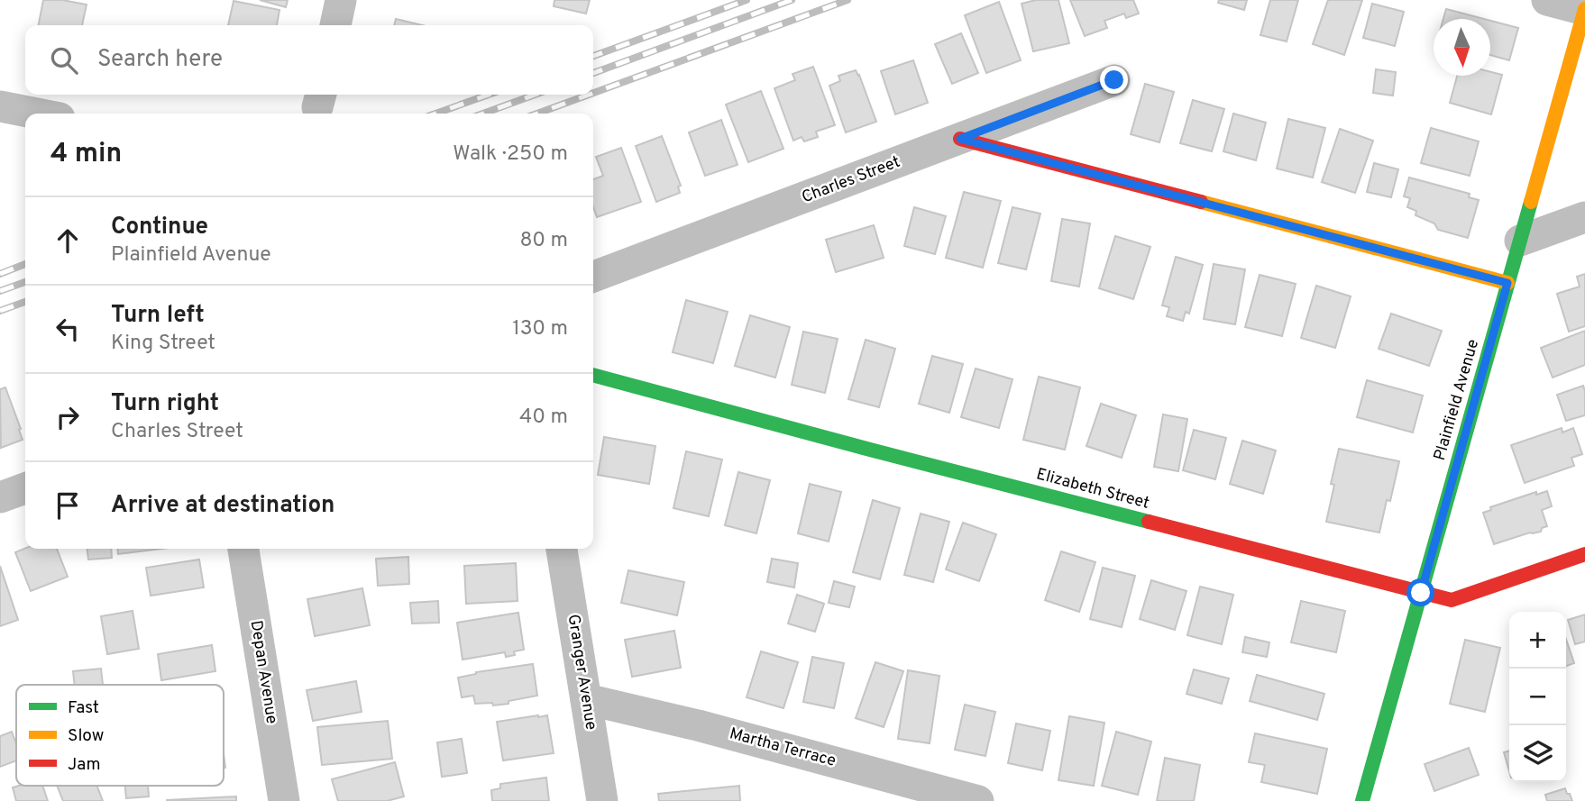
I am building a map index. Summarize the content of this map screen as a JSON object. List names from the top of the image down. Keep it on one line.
{"streets":{"street":["Charles Street","Plainfield Avenue","Elizabeth Street","Depan Avenue","Granger Avenue","Martha Terrace"]},"crossings":[["Plainfield Avenue","Elizabeth Street"],["Granger Avenue","Martha Terrace"]],"legend":["Fast","Slow","Jam"],"north":"bottom","page":{"search":"Search here","heading":["4 min","Walk · 250 m"],"list":[["Continue","Plainfield Avenue","80 m"],["Turn left","King Street","130 m"],["Turn right","Charles Street","40 m"],"Arrive at destination"],"map_buttons":["+","−"]}}
